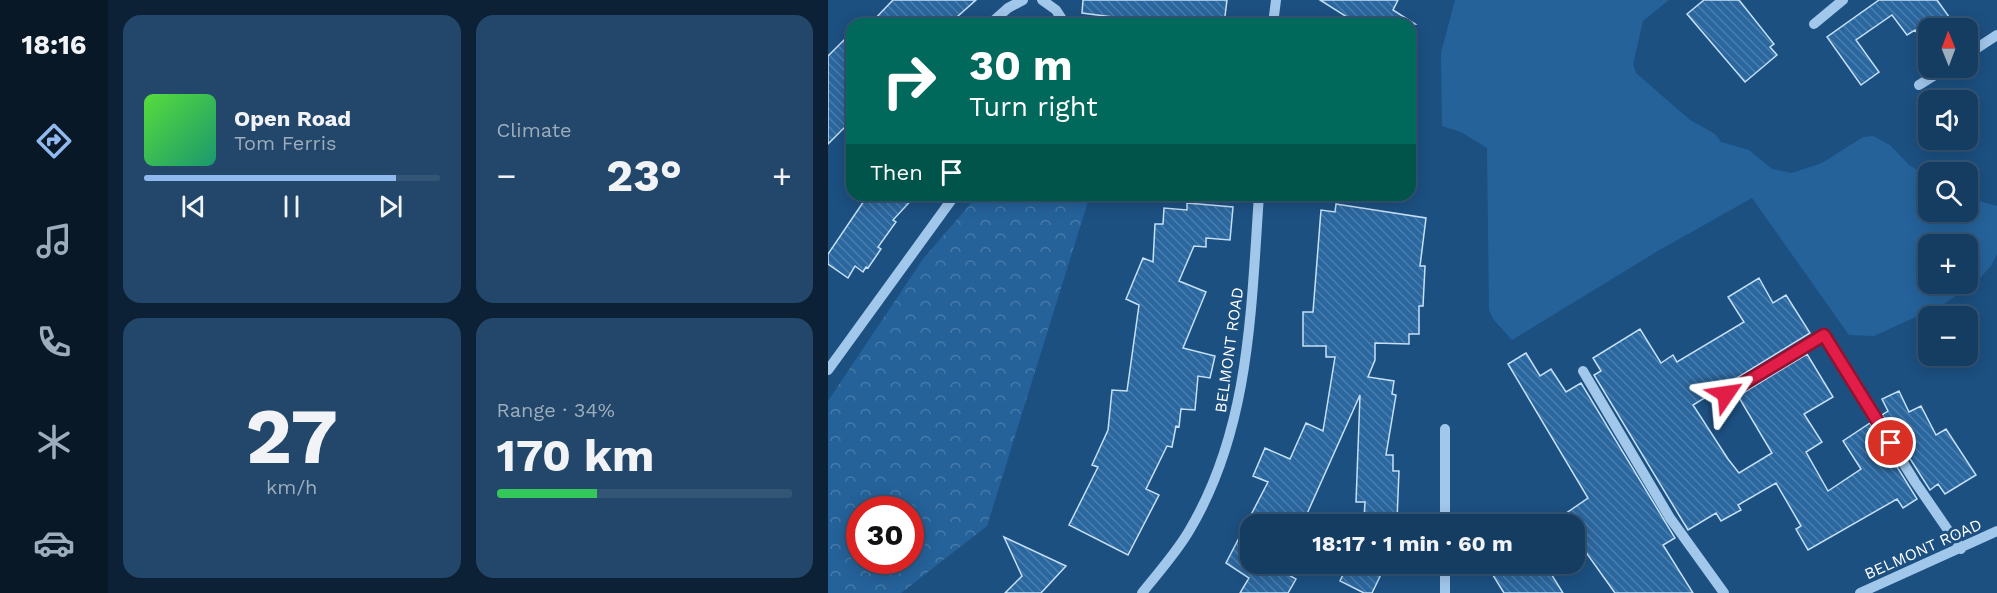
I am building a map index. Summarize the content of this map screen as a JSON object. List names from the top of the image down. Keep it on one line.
{"streets":{"street":["BELMONT ROAD"]},"north":"top","page":{"tabs":"18:16","tile":["Climate",["27","km/h"],["Range · 34%","170 km"]],"map_buttons":["+","−"],"turn":["30 m","Turn right"],"song":["Open Road","Tom Ferris"],"then":"Then","heat":["−","23°","+"],"limit":"30","trip":"18:17 · 1 min · 60 m"}}
